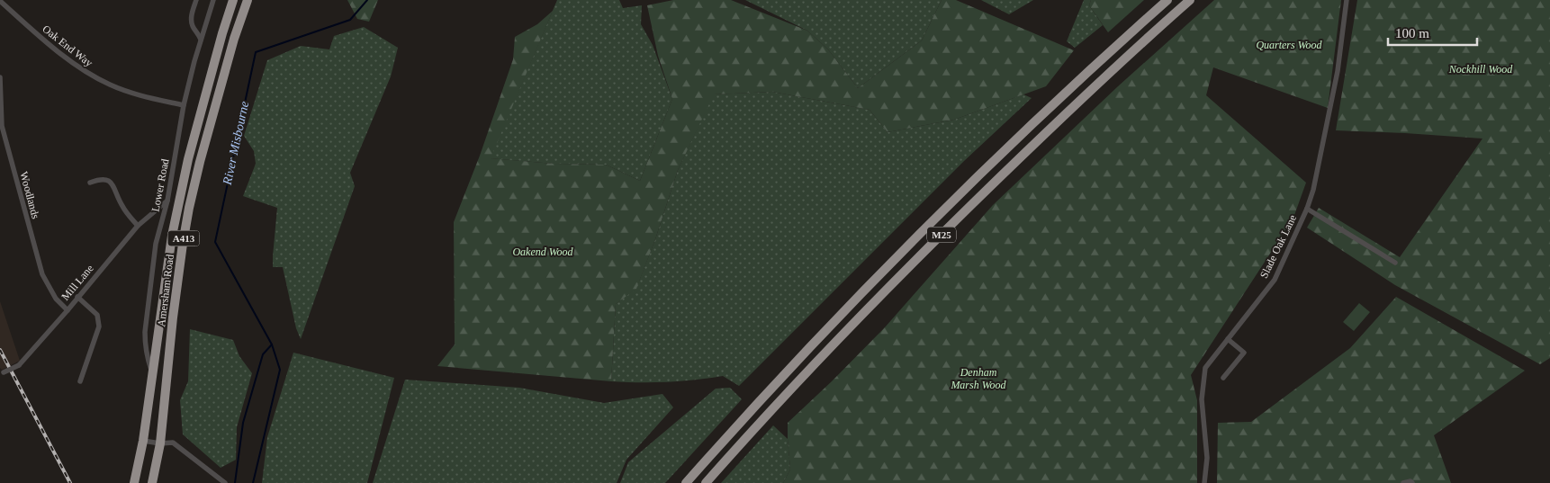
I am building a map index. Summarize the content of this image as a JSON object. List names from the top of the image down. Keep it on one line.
{"streets":{"highway":["M25","A413","Amersham Road"],"street":["Oak End Way","Lower Road","Woodlands","Slade Oak Lane","Mill Lane"]},"crossings":[["Oak End Way","Lower Road"],["Lower Road","A413"],["Lower Road","Mill Lane"],["Woodlands","Mill Lane"]],"water":["River Misbourne"],"parks":["Quarters Wood","Nockhill Wood","Oakend Wood","Denham Marsh Wood"],"scale_bar":"100 m"}
